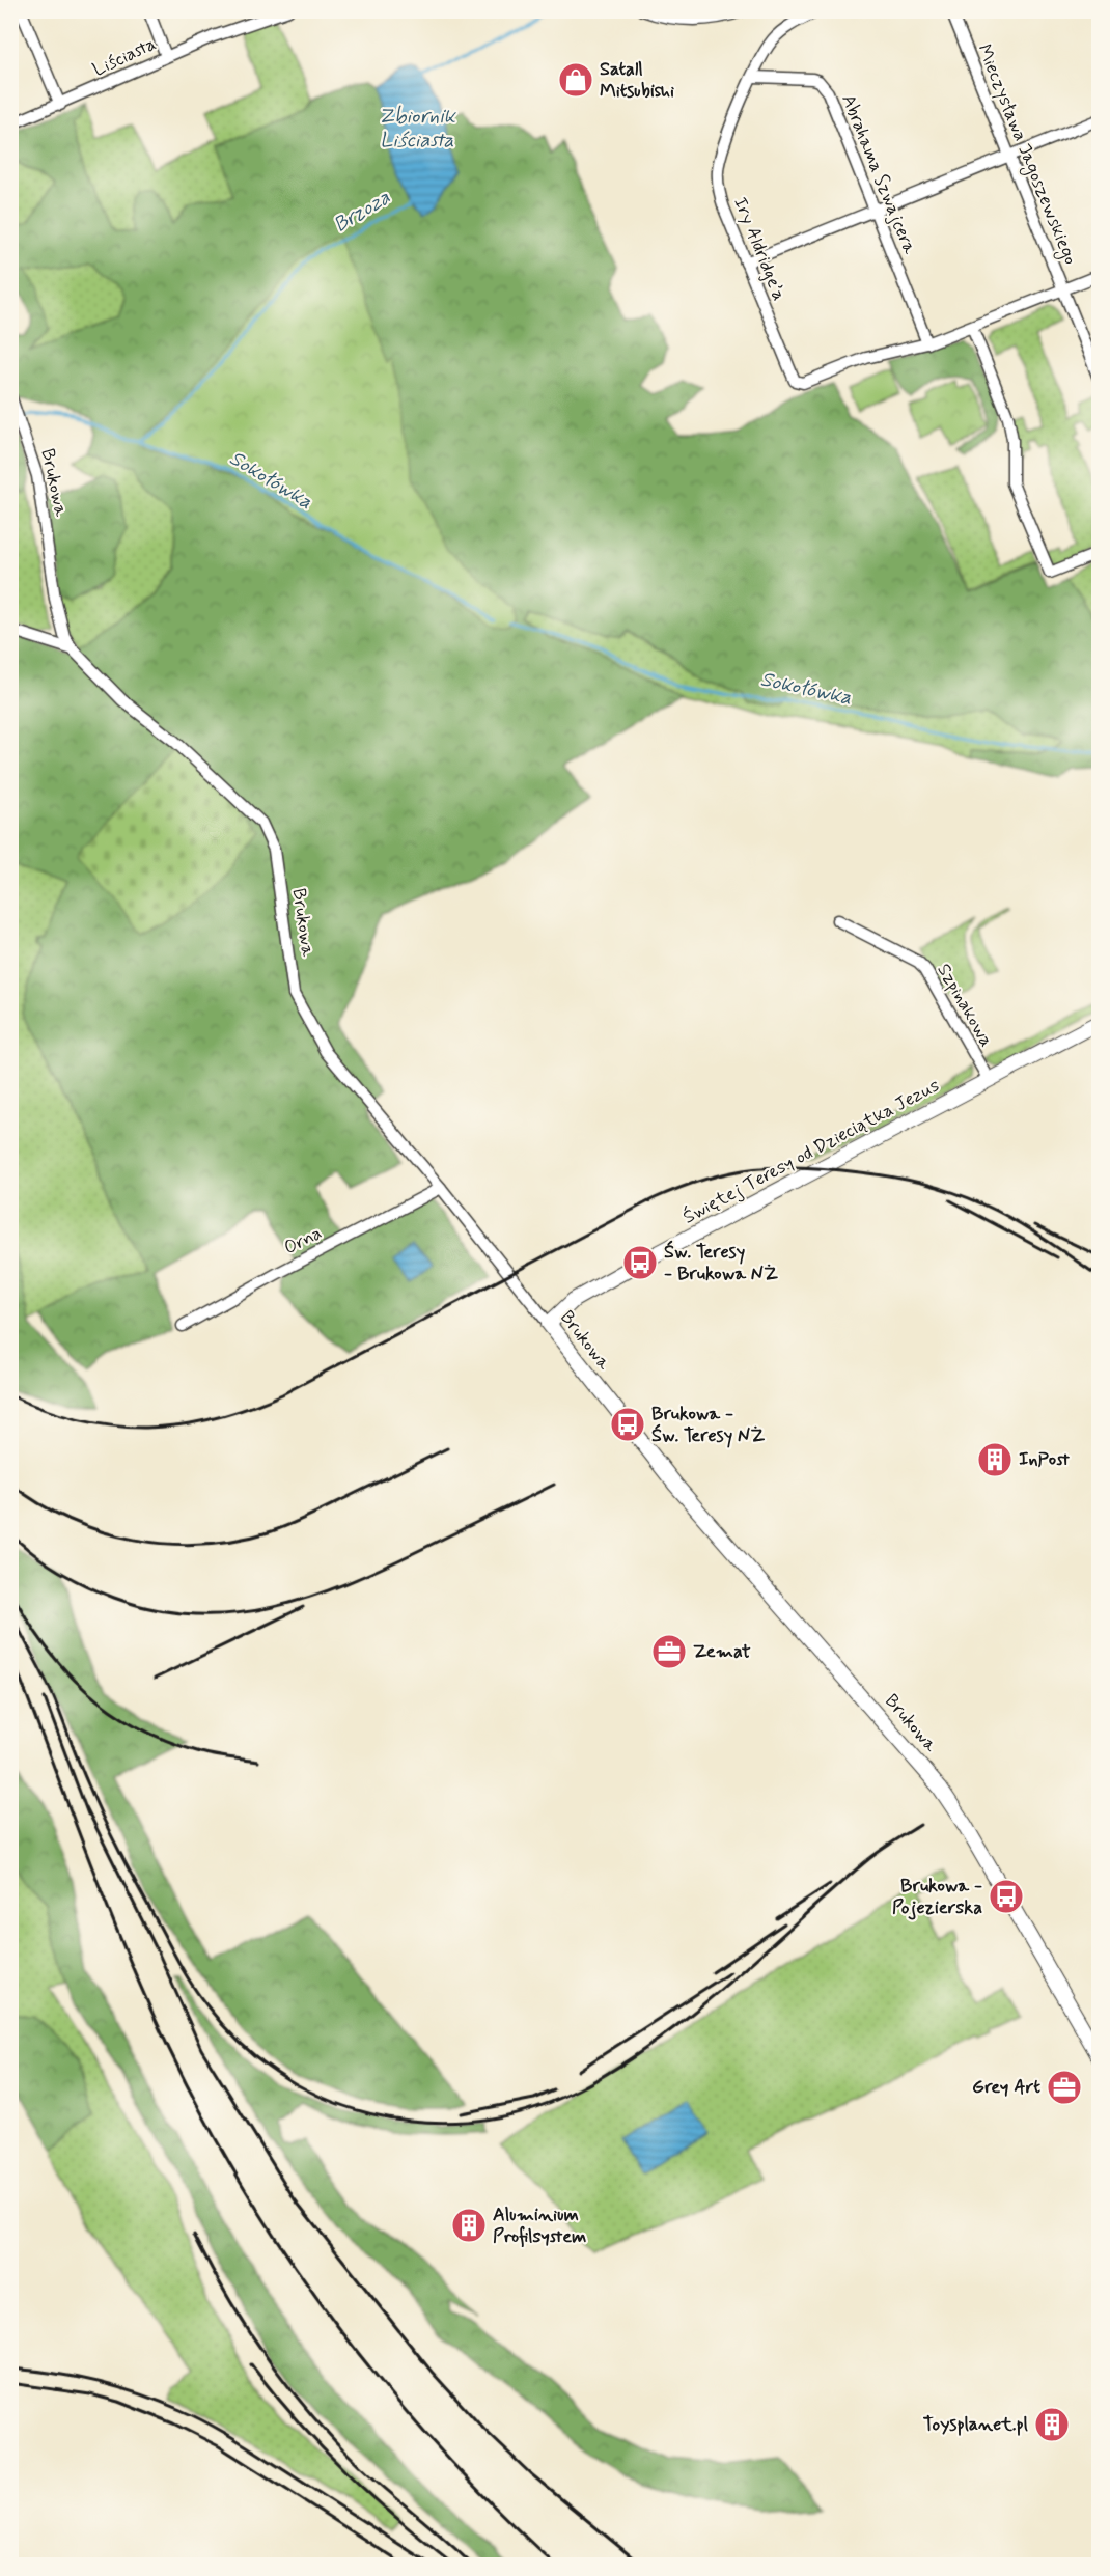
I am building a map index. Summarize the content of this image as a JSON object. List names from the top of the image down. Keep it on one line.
{"streets":{"street":["Liściasta","Mieczysława Jagoszewskiego","Abrahama Szwajcera","Iry Aldridge’a","Brukowa","Szpinakowa","Świętej Teresy od Dzieciątka Jezus","Orna"]},"crossings":[["Abrahama Szwajcera","Iry Aldridge’a"],["Brukowa","Świętej Teresy od Dzieciątka Jezus"],["Brukowa","Orna"],["Szpinakowa","Świętej Teresy od Dzieciątka Jezus"]],"water":["Zbiornik Liściasta","Brzoza","Sokołówka"],"places":{"shop":["Satall Mitsubishi"],"bus stop":["Św. Teresy - Brukowa NŻ","Brukowa - Św. Teresy NŻ","Brukowa - Pojezierska"],"building":["InPost","Aluminium Profilsystem","Toysplanet.pl"],"office":["Zemat","Grey Art"]}}
